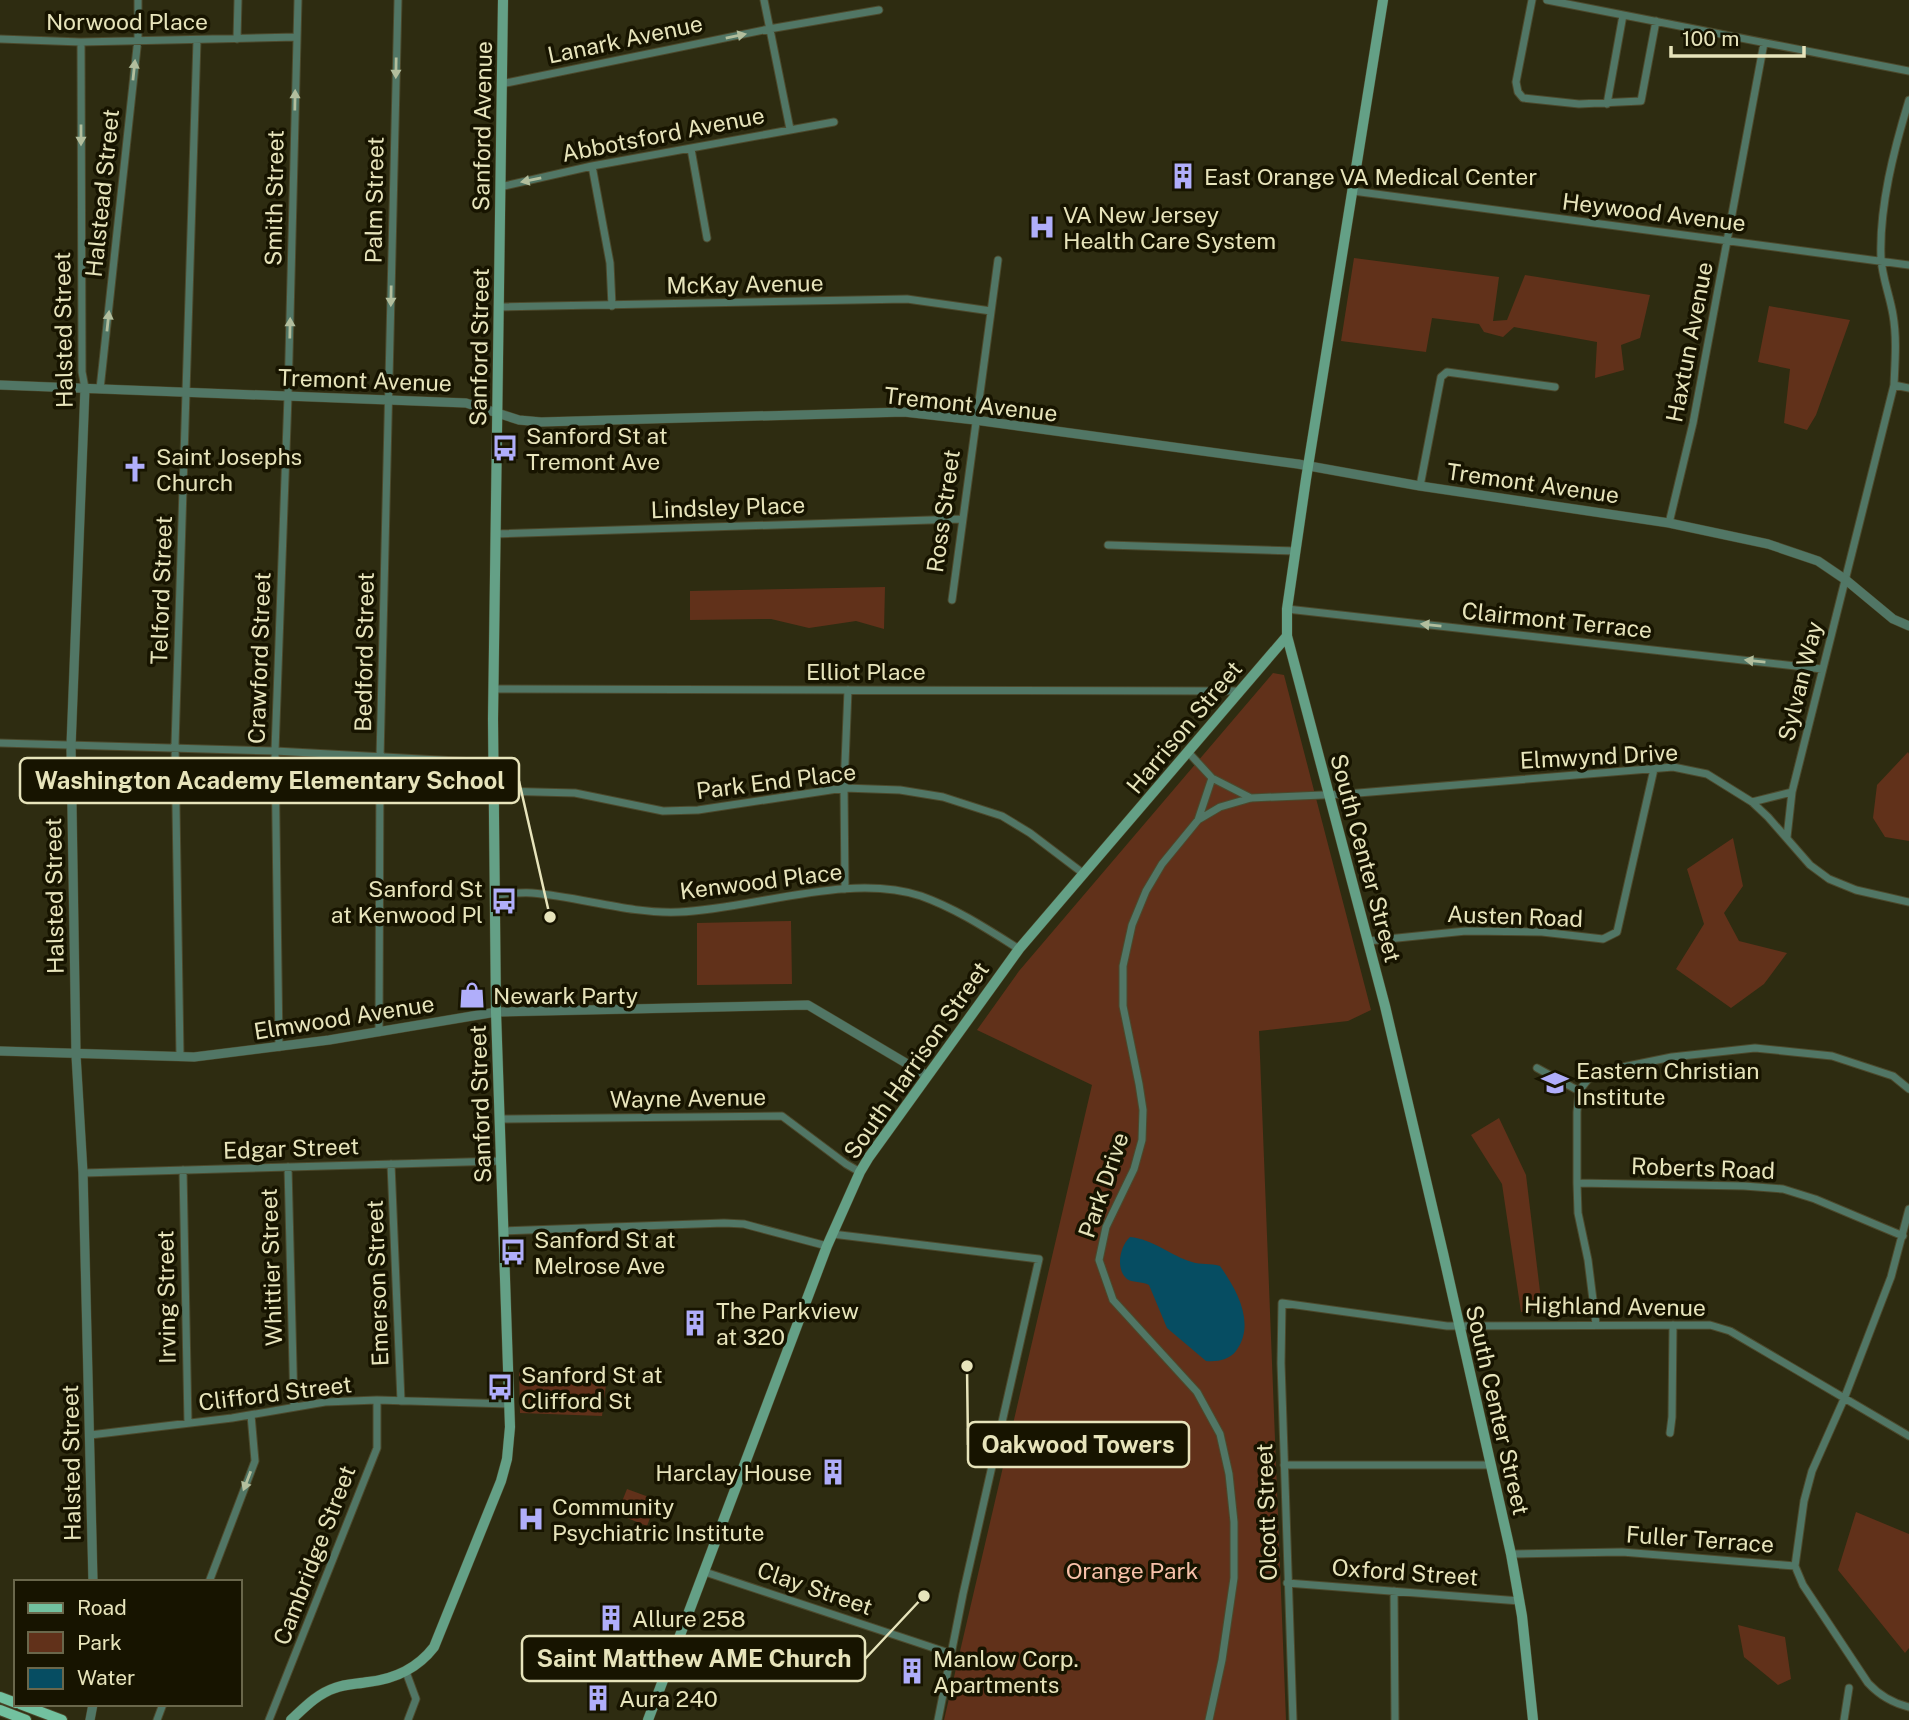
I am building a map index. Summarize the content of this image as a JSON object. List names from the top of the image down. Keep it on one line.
{"streets":{"main road":["Sanford Avenue","Sanford Street","Harrison Street","South Center Street","South Harrison Street"],"street":["Norwood Place","Lanark Avenue","Abbotsford Avenue","Halstead Street","Smith Street","Palm Street","Heywood Avenue","McKay Avenue","Halsted Street","Haxtun Avenue","Tremont Avenue","Lindsley Place","Ross Street","Telford Street","Clairmont Terrace","Bedford Street","Crawford Street","Elliot Place","Sylvan Way","Elmwynd Drive","Park End Place","Kenwood Place","Austen Road","Elmwood Avenue","Wayne Avenue","Edgar Street","Roberts Road","Park Drive","Whittier Street","Emerson Street","Irving Street","Highland Avenue","Clifford Street","Olcott Street","Fuller Terrace","Cambridge Street","Oxford Street","Clay Street"]},"crossings":[["Norwood Place","Halstead Street"],["Norwood Place","Smith Street"],["Norwood Place","Halsted Street"],["Norwood Place","Telford Street"],["Lanark Avenue","Sanford Avenue"],["Sanford Avenue","Abbotsford Avenue"],["Sanford Avenue","Sanford Street"],["Halstead Street","Tremont Avenue"],["Smith Street","Tremont Avenue"],["Smith Street","Crawford Street"],["Palm Street","Tremont Avenue"],["Palm Street","Bedford Street"],["Heywood Avenue","Haxtun Avenue"],["Heywood Avenue","Sylvan Way"],["Heywood Avenue","South Center Street"],["McKay Avenue","Sanford Street"],["McKay Avenue","Ross Street"],["Halsted Street","Tremont Avenue"],["Halsted Street","Elmwood Avenue"],["Halsted Street","Edgar Street"],["Halsted Street","Clifford Street"],["Haxtun Avenue","Tremont Avenue"],["Sanford Street","Tremont Avenue"],["Sanford Street","Lindsley Place"],["Sanford Street","Elliot Place"],["Sanford Street","Park End Place"],["Sanford Street","Kenwood Place"],["Sanford Street","Elmwood Avenue"],["Sanford Street","Wayne Avenue"],["Sanford Street","Edgar Street"],["Sanford Street","Clifford Street"],["Tremont Avenue","Ross Street"],["Tremont Avenue","Telford Street"],["Tremont Avenue","Bedford Street"],["Tremont Avenue","Crawford Street"],["Tremont Avenue","Sylvan Way"],["Tremont Avenue","South Center Street"],["Lindsley Place","Ross Street"],["Telford Street","Elmwood Avenue"],["Clairmont Terrace","Sylvan Way"],["Clairmont Terrace","South Center Street"],["Bedford Street","Elmwood Avenue"],["Crawford Street","Elmwood Avenue"],["Elliot Place","Harrison Street"],["Sylvan Way","Elmwynd Drive"],["Harrison Street","South Center Street"],["Harrison Street","South Harrison Street"],["Elmwynd Drive","South Center Street"],["Elmwynd Drive","Austen Road"],["Elmwynd Drive","Park Drive"],["Park End Place","South Harrison Street"],["South Center Street","Austen Road"],["South Center Street","Park Drive"],["South Center Street","Highland Avenue"],["South Center Street","Fuller Terrace"],["South Center Street","Oxford Street"],["Kenwood Place","South Harrison Street"],["Elmwood Avenue","South Harrison Street"],["South Harrison Street","Wayne Avenue"],["South Harrison Street","Clay Street"],["Edgar Street","Whittier Street"],["Edgar Street","Emerson Street"],["Edgar Street","Irving Street"],["Roberts Road","Fuller Terrace"],["Whittier Street","Clifford Street"],["Emerson Street","Clifford Street"],["Irving Street","Clifford Street"],["Highland Avenue","Olcott Street"],["Highland Avenue","Fuller Terrace"],["Clifford Street","Cambridge Street"],["Olcott Street","Oxford Street"]],"one_way":["Lanark Avenue","Halstead Street","Smith Street","Palm Street","Clairmont Terrace"],"parks":["Orange Park"],"places":{"building":["East Orange VA Medical Center","The Parkview at 320","Harclay House","Allure 258","Manlow Corp. Apartments","Aura 240"],"hospital":["VA New Jersey Health Care System","Community Psychiatric Institute"],"bus stop":["Sanford St at Tremont Ave","Sanford St at Kenwood Pl","Sanford St at Melrose Ave","Sanford St at Clifford St"],"church":["Saint Josephs Church"],"other":["Washington Academy Elementary School","Oakwood Towers","Saint Matthew AME Church"],"shop":["Newark Party"],"school or university":["Eastern Christian Institute"]},"legend":["Road","Park","Water"],"scale_bar":"100 m"}
